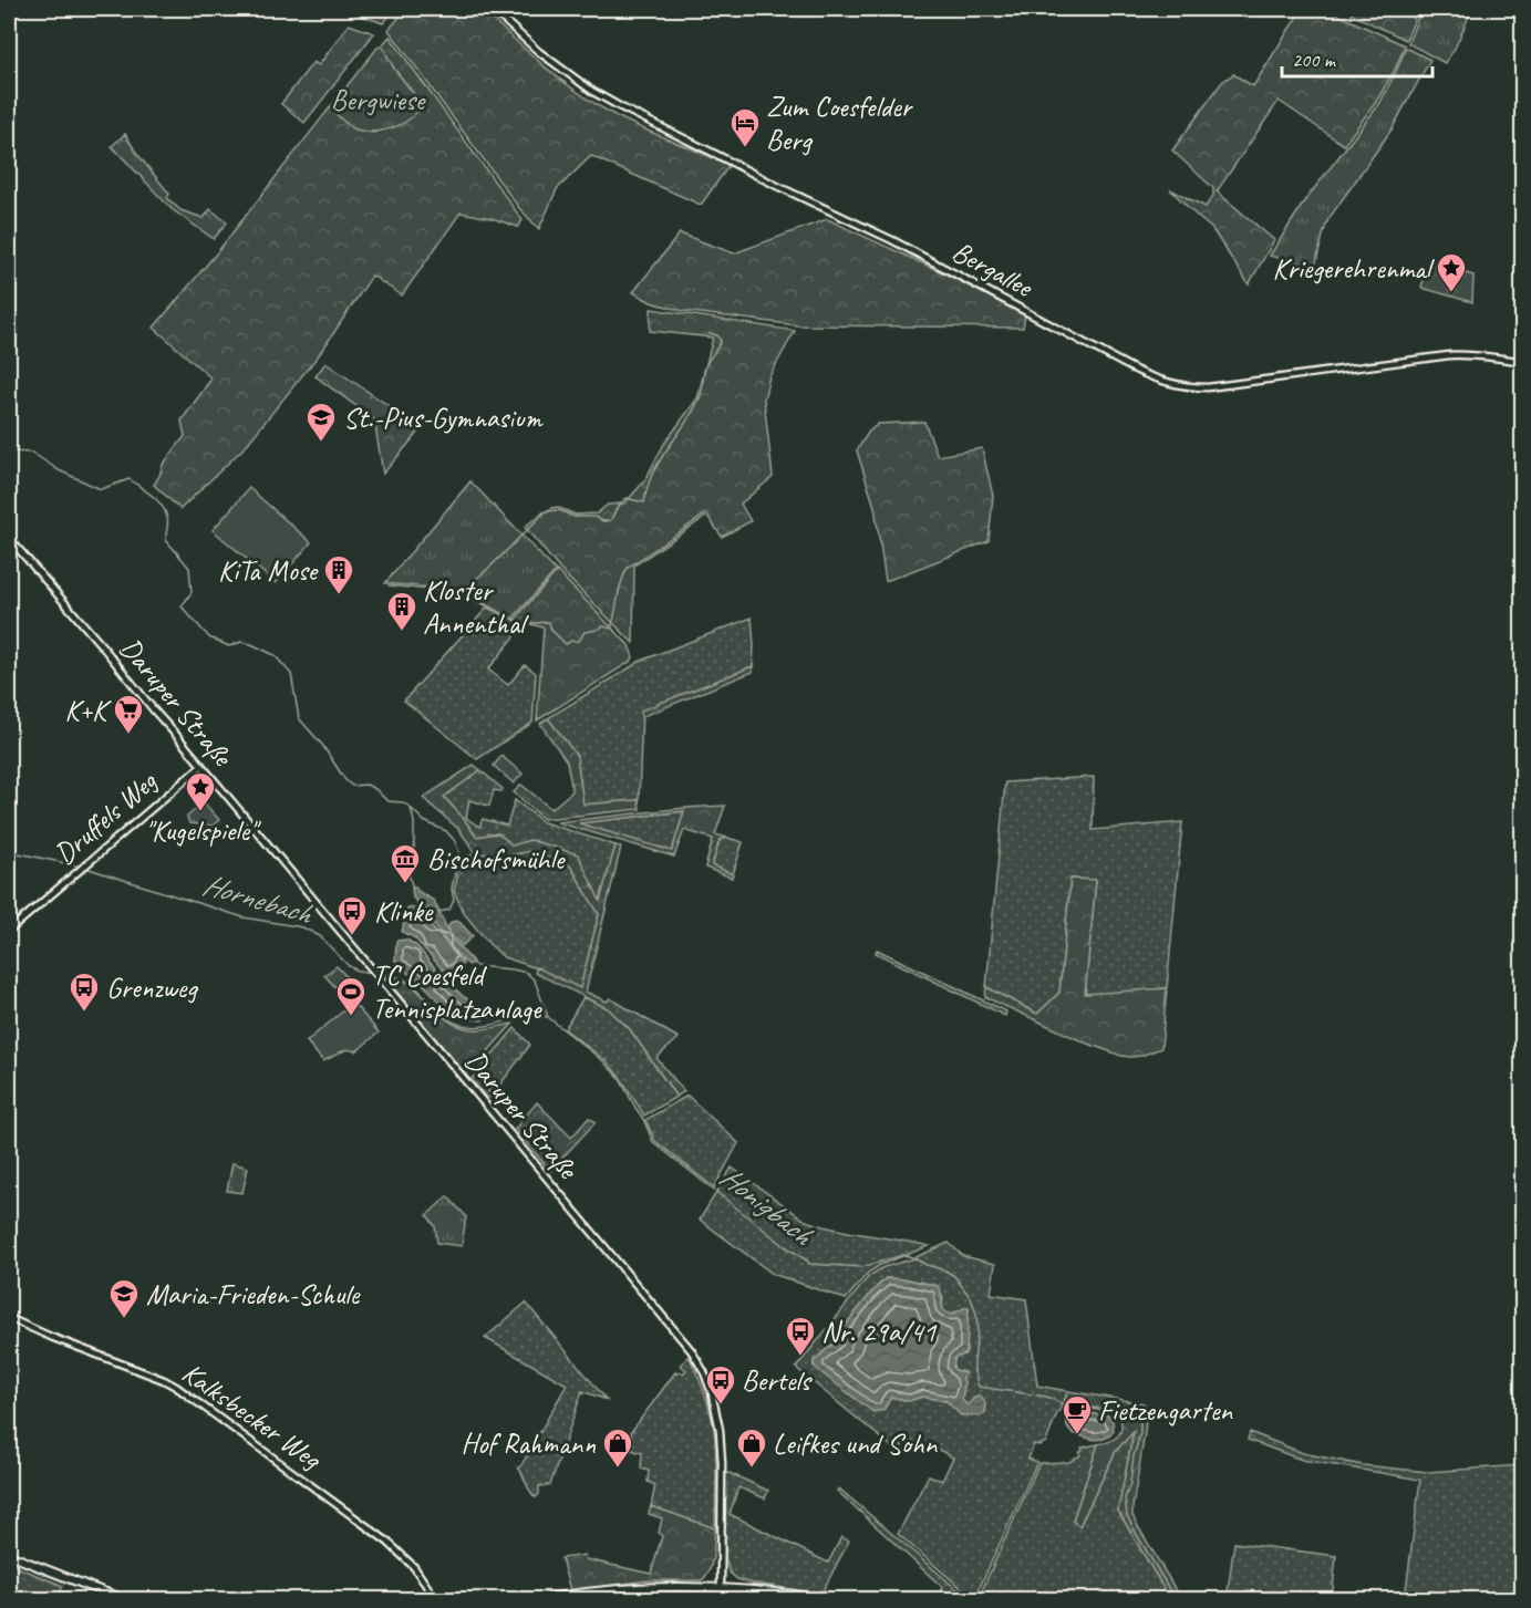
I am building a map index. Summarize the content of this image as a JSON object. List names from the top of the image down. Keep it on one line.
{"streets":{"street":["Bergallee","Daruper Straße","Druffels Weg","Kalksbecker Weg"]},"crossings":[["Daruper Straße","Druffels Weg"]],"water":["Hornebach","Honigbach"],"parks":["Bergwiese"],"places":{"hotel":["Zum Coesfelder Berg"],"place":["Kriegerehrenmal","\"Kugelspiele\""],"school or university":["St.-Pius-Gymnasium","Maria-Frieden-Schule"],"building":["KiTa Mose","Kloster Annenthal"],"supermarket":["K+K"],"museum":["Bischofsmühle"],"bus stop":["Klinke","Grenzweg","Nr. 29a/41","Bertels"],"sports":["TC Coesfeld Tennisplatzanlage"],"cafe":["Fietzengarten"],"shop":["Hof Rahmann","Leifkes und Sohn"]},"scale_bar":"200 m"}
